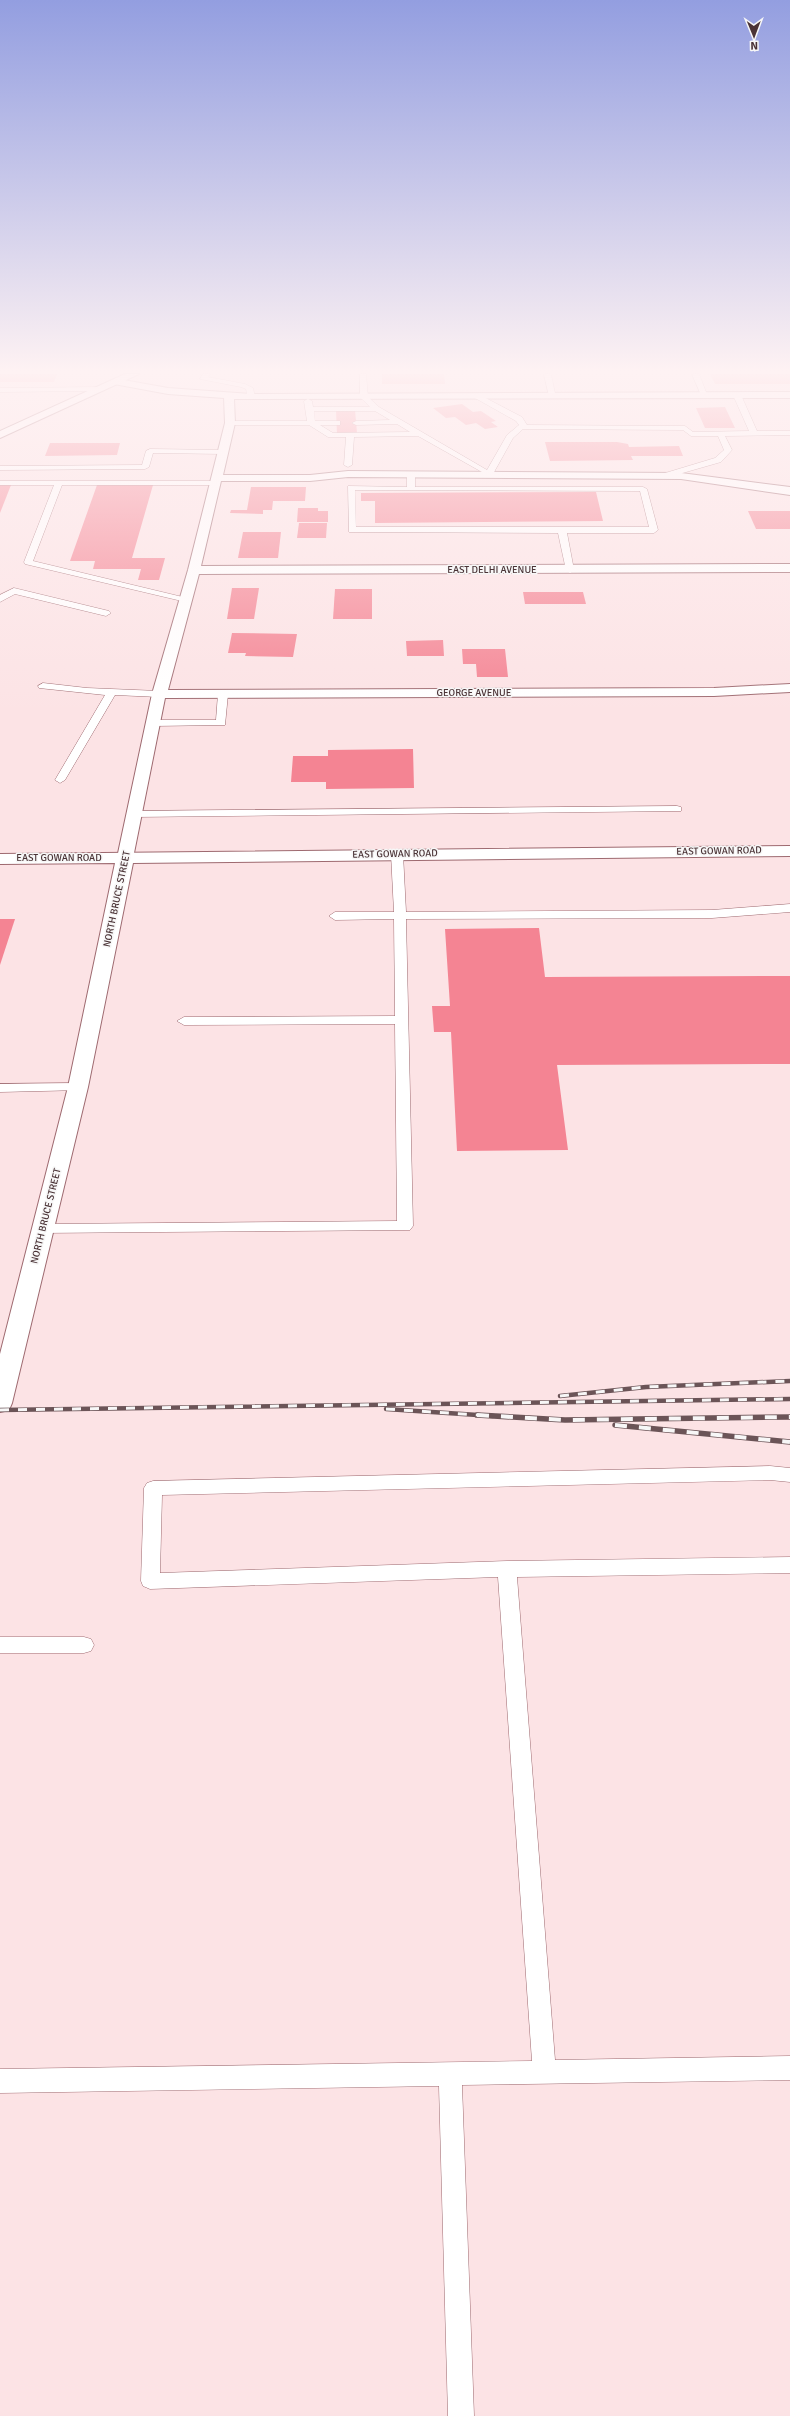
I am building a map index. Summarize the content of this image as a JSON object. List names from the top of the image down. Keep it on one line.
{"streets":{"street":["EAST DELHI AVENUE","GEORGE AVENUE","EAST GOWAN ROAD","NORTH BRUCE STREET"]},"crossings":[["EAST DELHI AVENUE","NORTH BRUCE STREET"],["GEORGE AVENUE","NORTH BRUCE STREET"],["EAST GOWAN ROAD","NORTH BRUCE STREET"]],"north":"bottom"}
